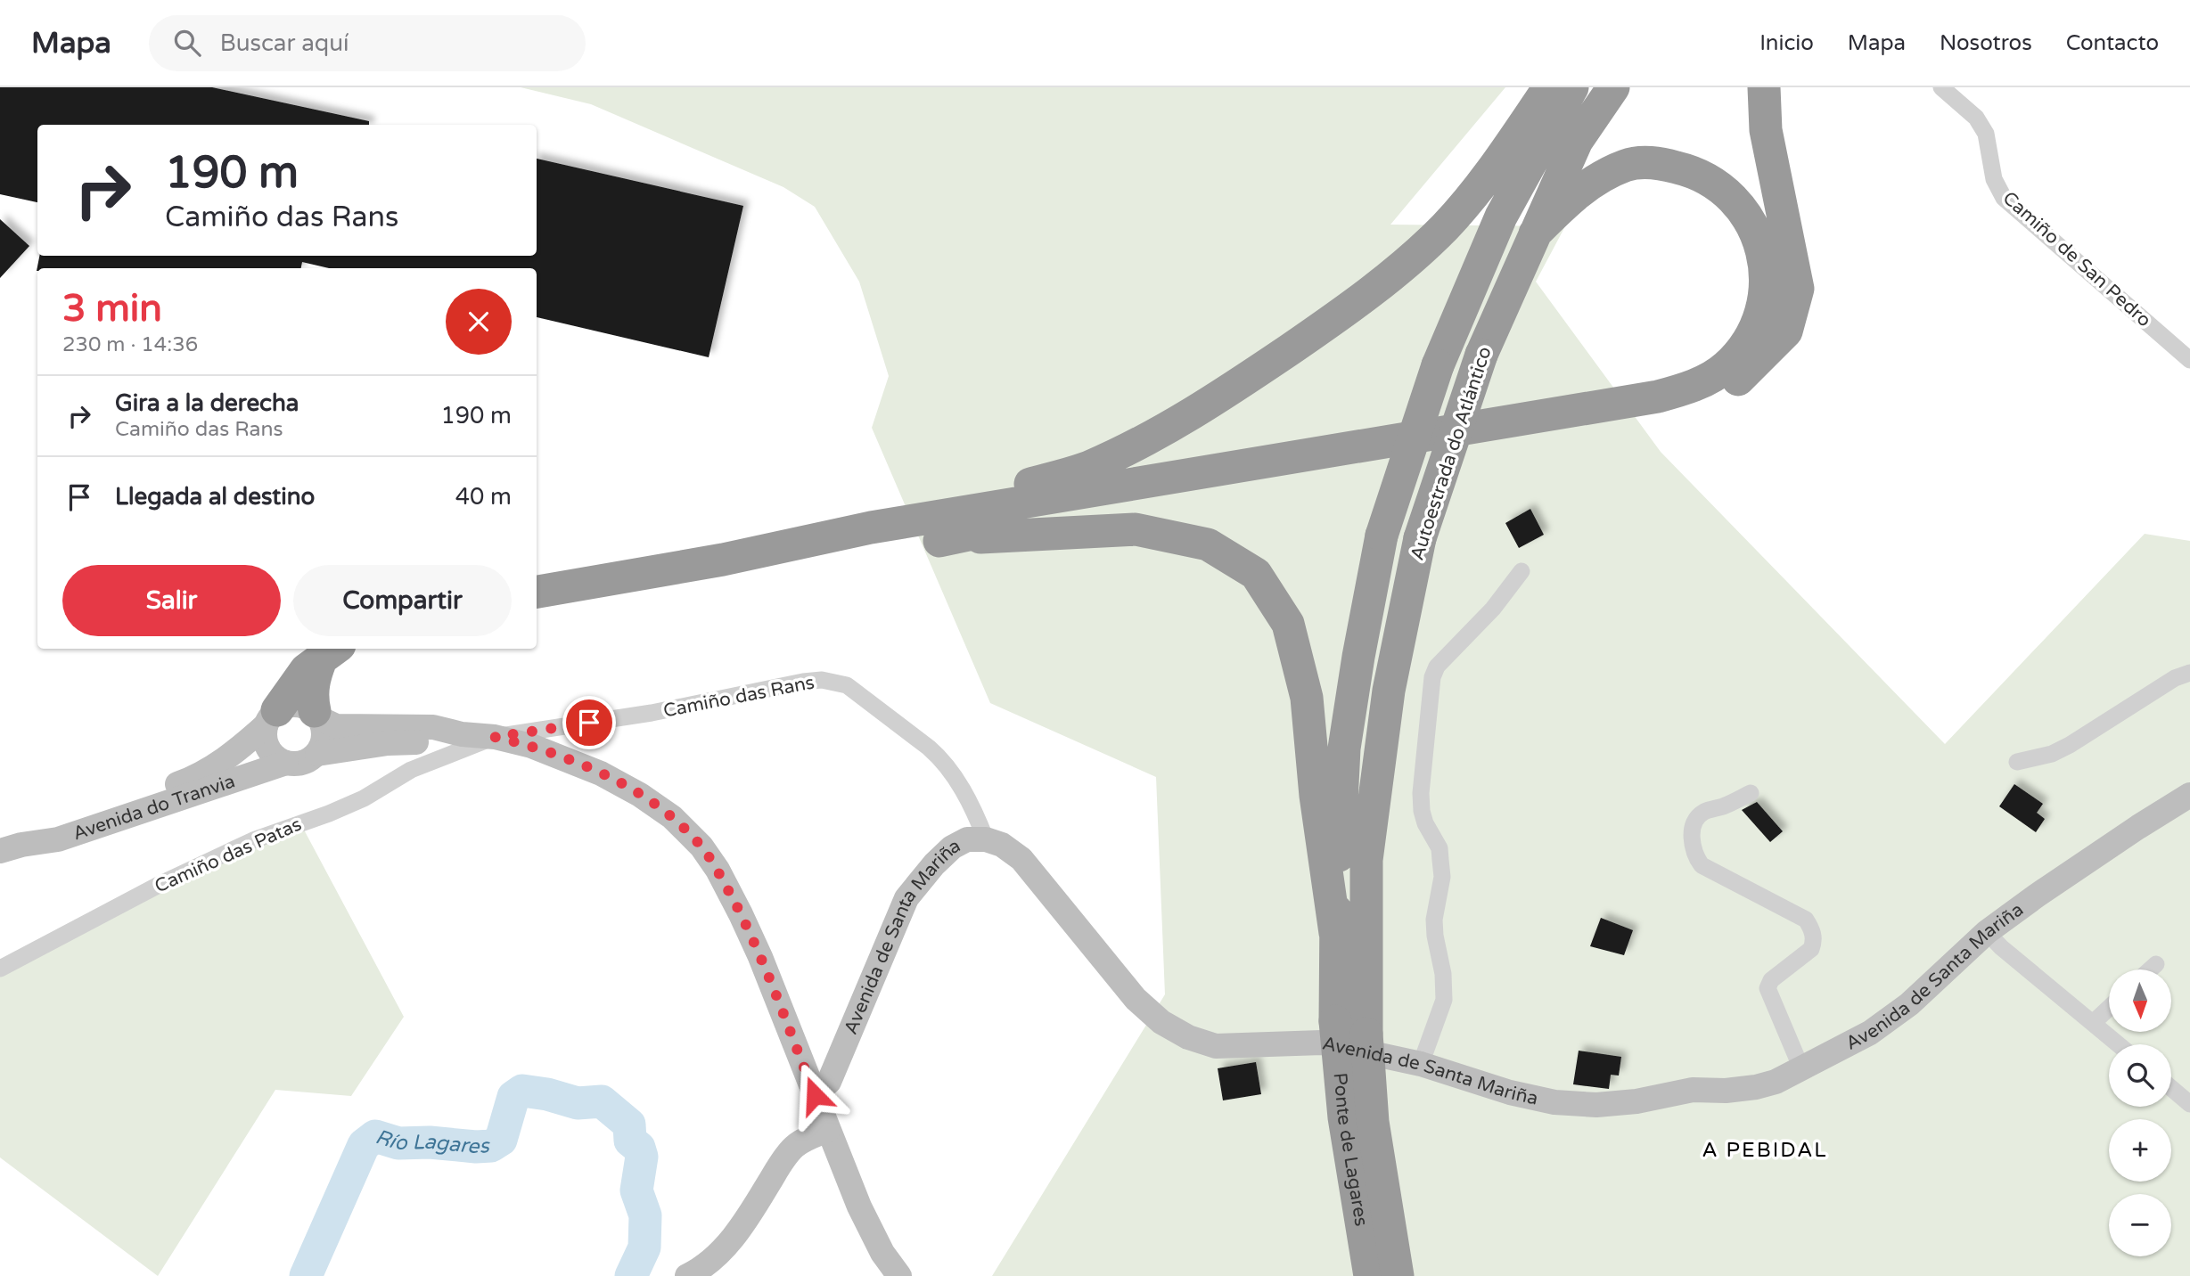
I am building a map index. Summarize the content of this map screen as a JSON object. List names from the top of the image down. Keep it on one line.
{"streets":{"highway":["Autoestrada do Atlántico","Ponte de Lagares"],"main road":["Avenida do Tranvia","Avenida de Santa Mariña"],"street":["Camiño de San Pedro","Camiño das Rans","Camiño das Patas"]},"crossings":[["Autoestrada do Atlántico","Ponte de Lagares"],["Camiño das Rans","Camiño das Patas"],["Camiño das Rans","Avenida de Santa Mariña"]],"districts":["A PEBIDAL"],"water":["Río Lagares"],"north":"bottom","page":{"header":"Mapa","search":"Buscar aquí","nav":["Inicio","Mapa","Nosotros","Contacto"],"turn":["190 m","Camiño das Rans"],"heading":["3 min","230 m · 14:36"],"list":[{"name":"Gira a la derecha","note":"Camiño das Rans","value":"190 m"},{"name":"Llegada al destino","value":"40 m"}],"buttons":["Salir","Compartir"],"map_buttons":["+","−"]}}
